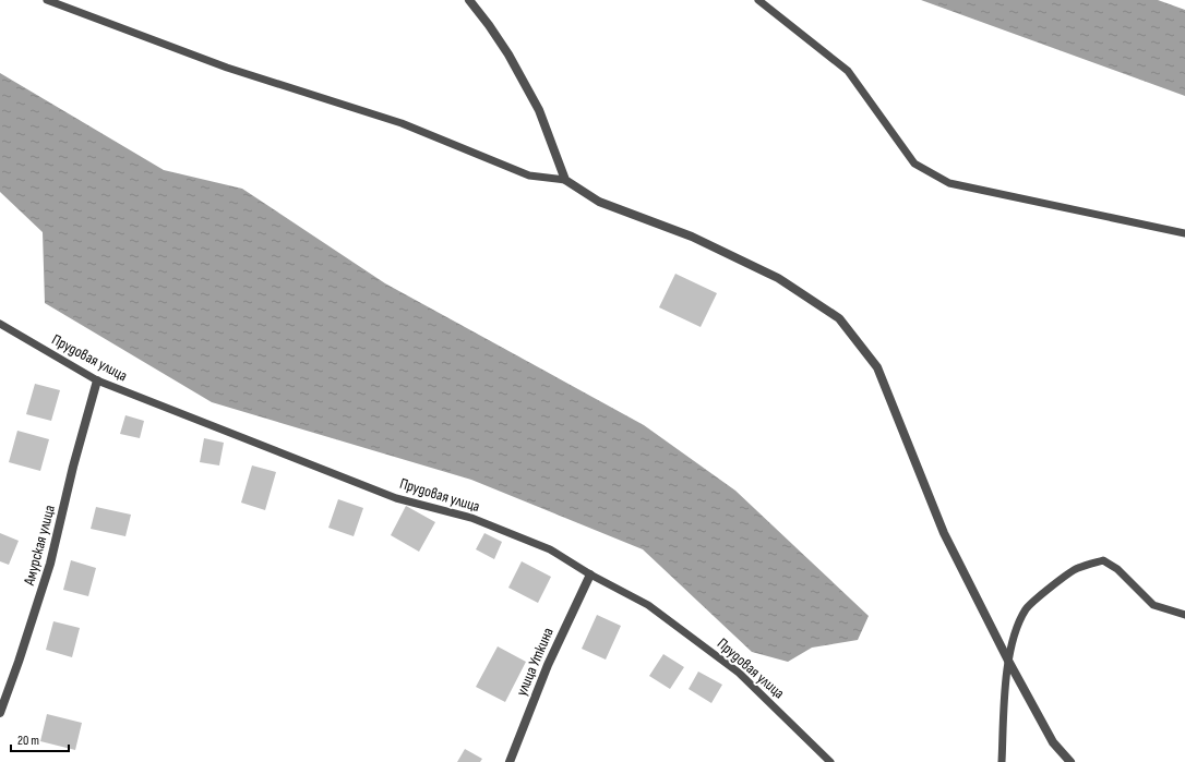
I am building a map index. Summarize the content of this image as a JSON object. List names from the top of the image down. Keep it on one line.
{"streets":{"street":["Амурская улица","улица Уткина"],"lane":["Прудовая улица"]},"crossings":[["Прудовая улица","Амурская улица"],["Прудовая улица","улица Уткина"]],"scale_bar":"20 m"}
